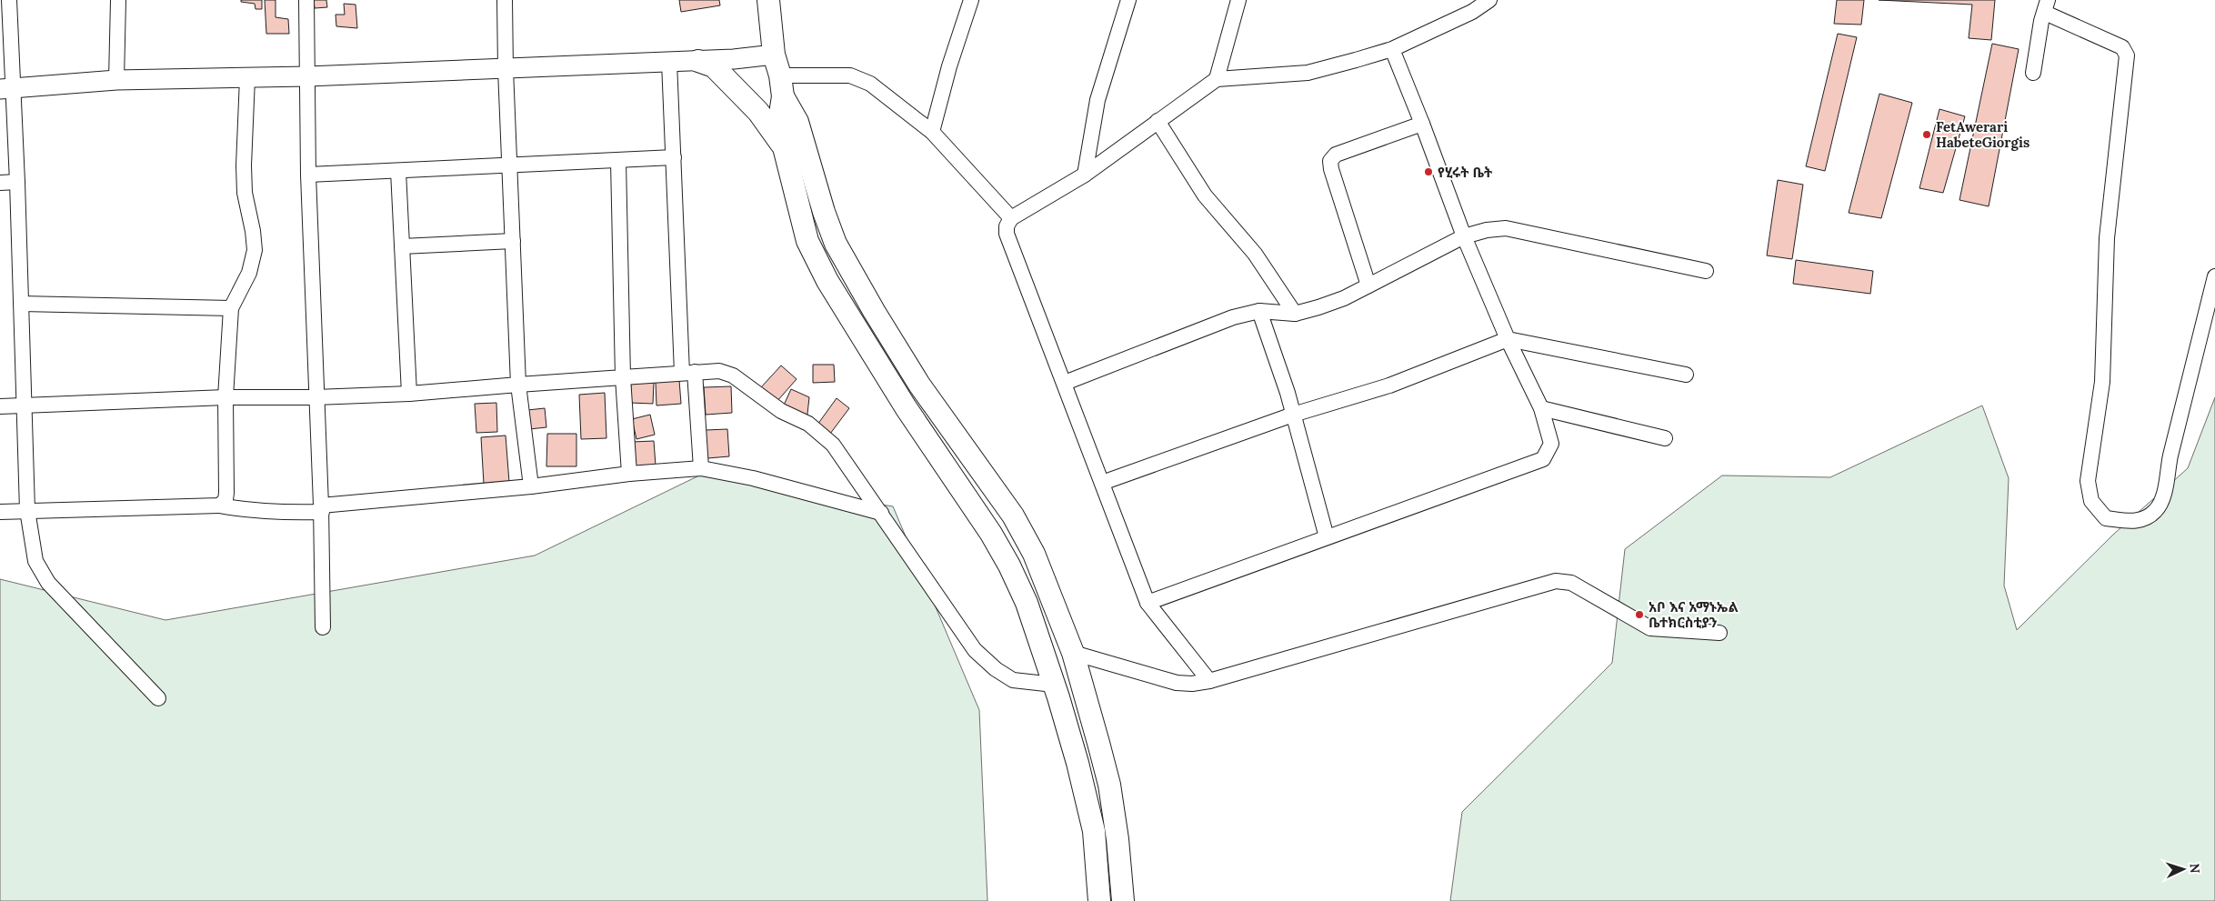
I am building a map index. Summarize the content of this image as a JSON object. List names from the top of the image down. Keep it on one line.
{"places":["FetAwerari HabeteGiorgis","የሂሩት ቤት","አቦ እና አማኑኤል ቤተክርስቲያን"],"north":"right"}
